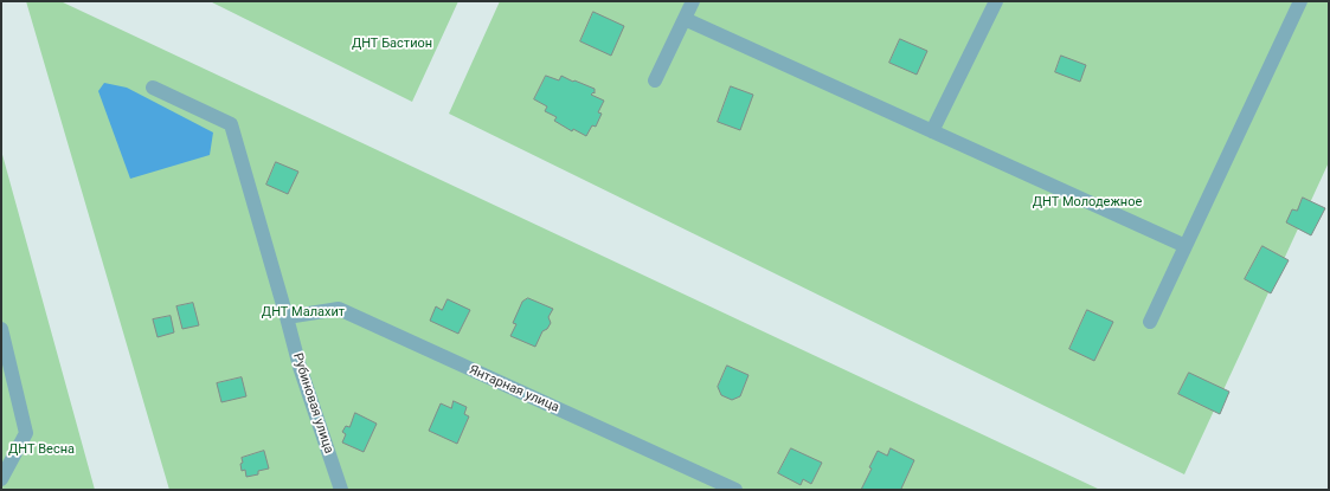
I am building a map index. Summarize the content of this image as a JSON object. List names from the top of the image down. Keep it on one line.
{"streets":{"street":["Янтарная улица","Рубиновая улица"]},"crossings":[["Янтарная улица","Рубиновая улица"]],"parks":["ДНТ Бастион","ДНТ Молодежное","ДНТ Малахит","ДНТ Весна"]}
